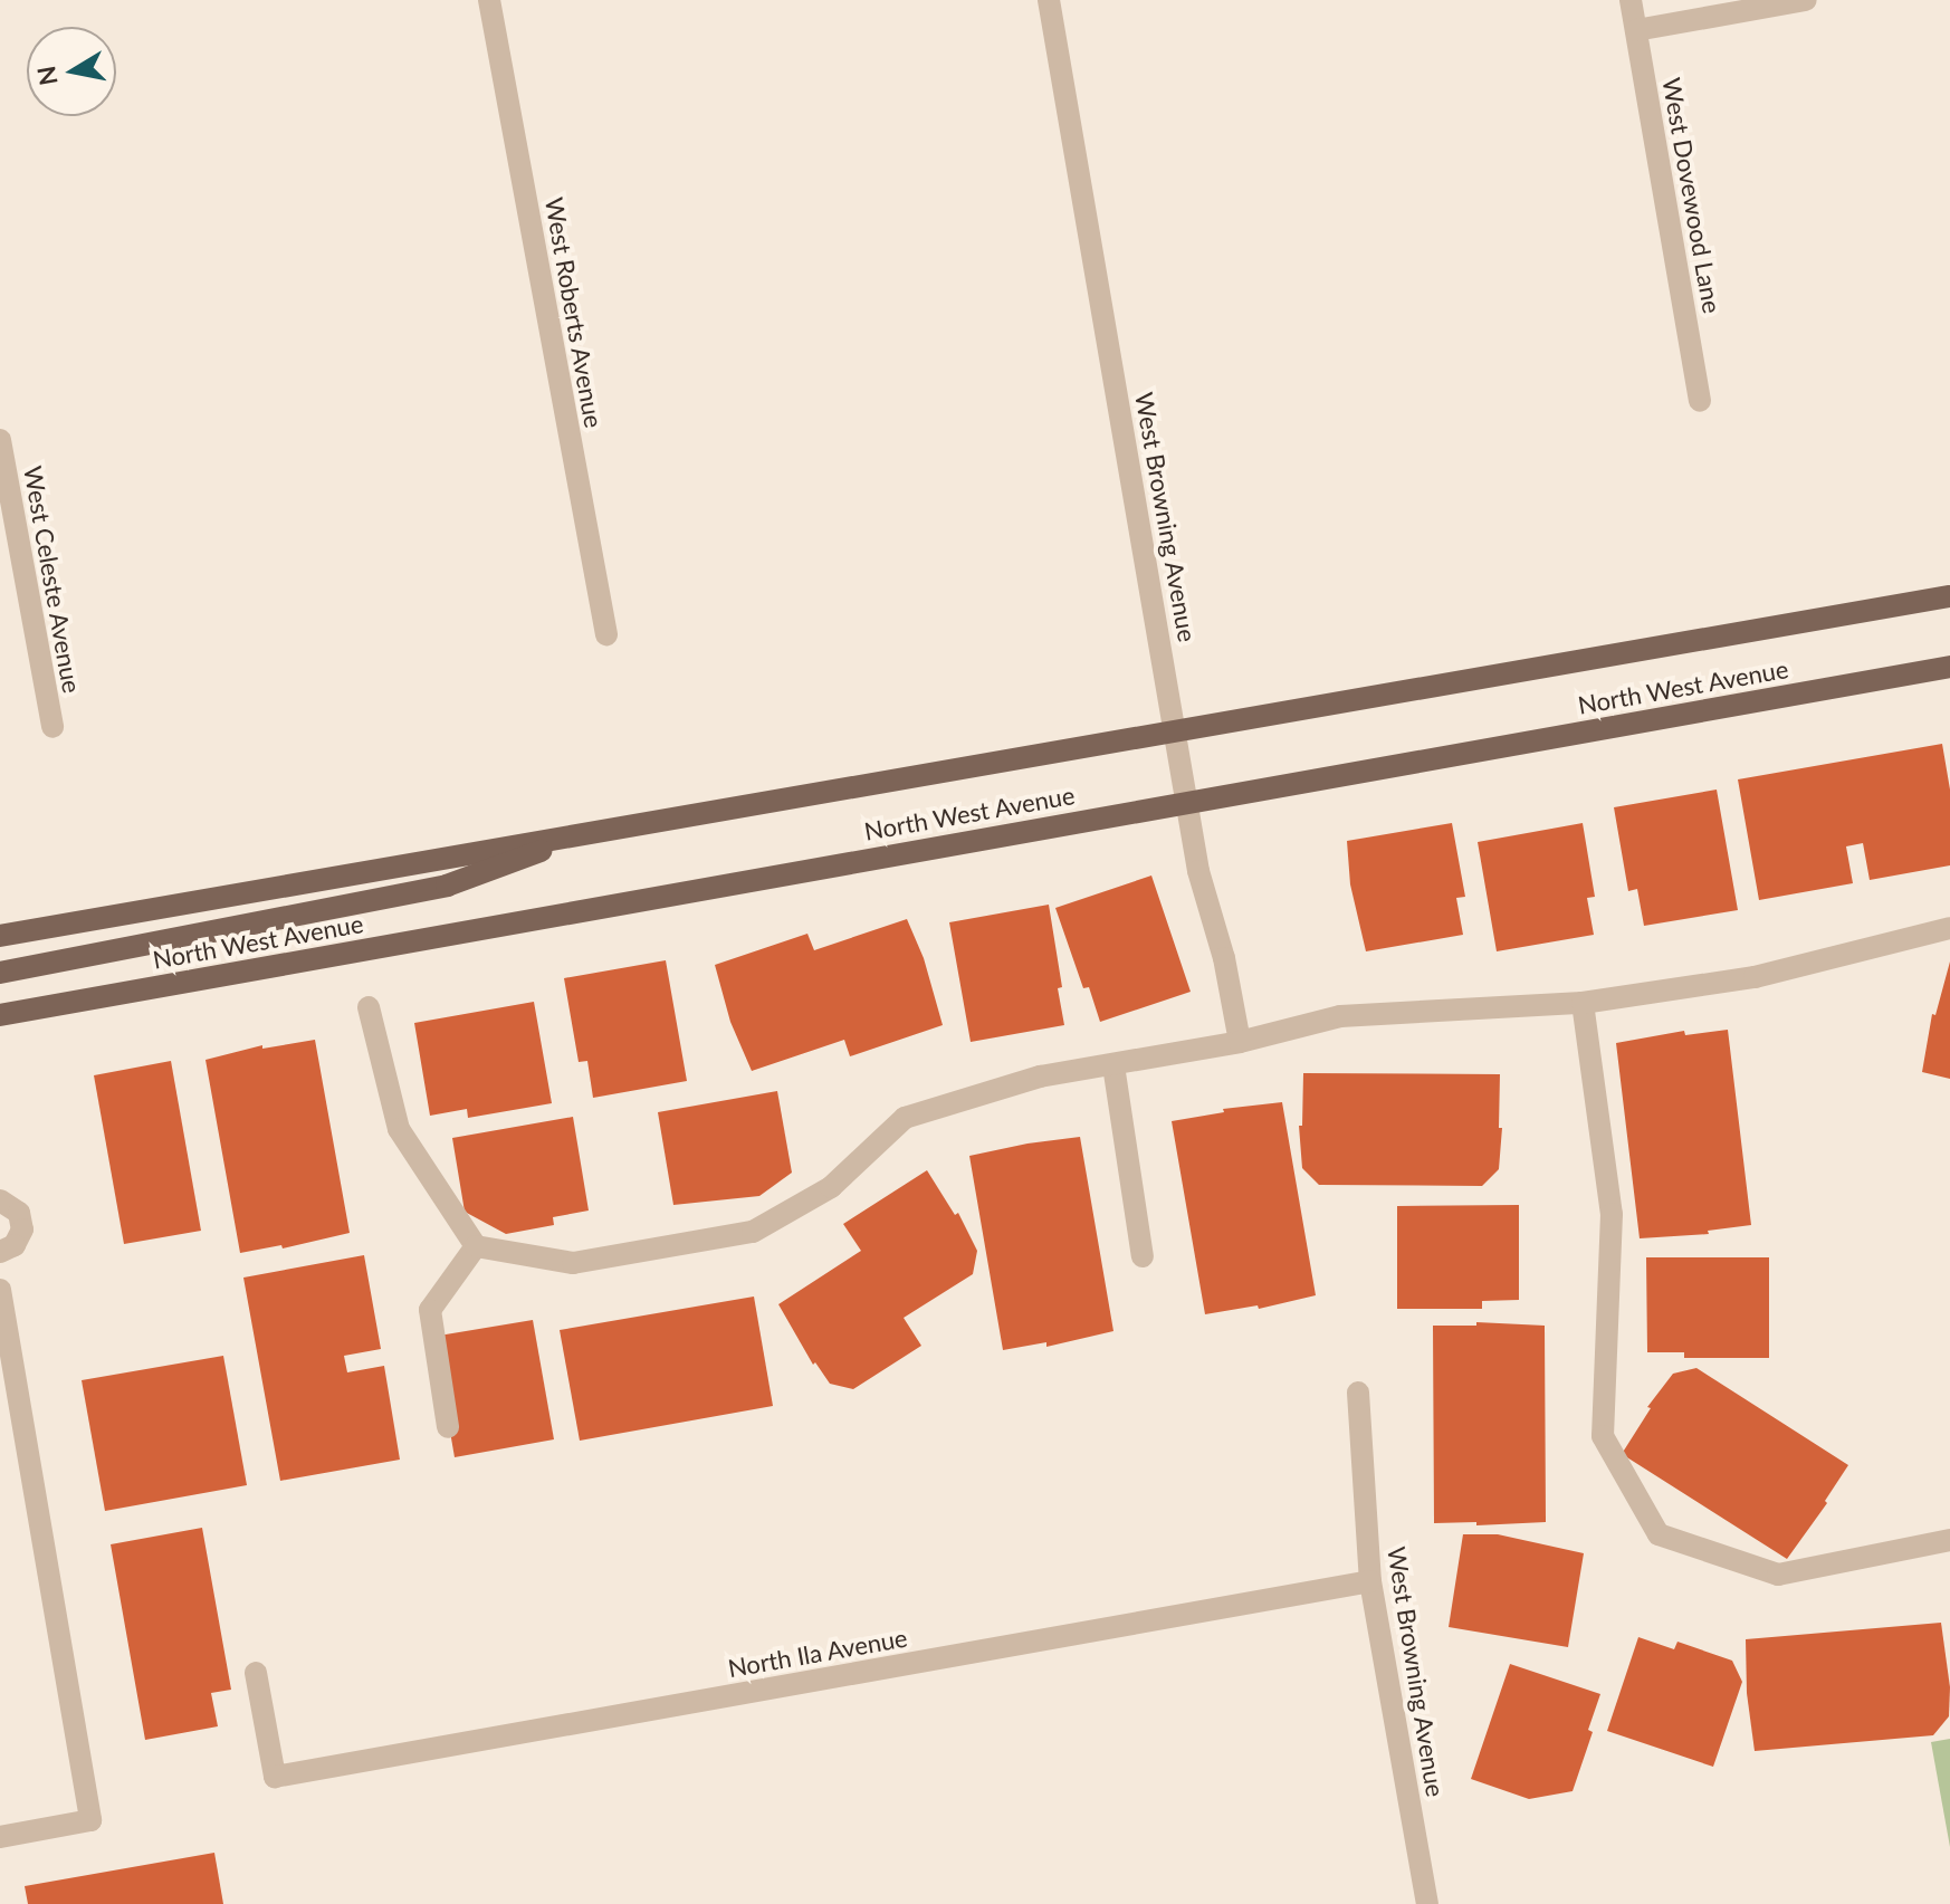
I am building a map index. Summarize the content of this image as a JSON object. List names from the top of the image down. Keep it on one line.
{"streets":{"main road":["North West Avenue"],"street":["West Dovewood Lane","West Roberts Avenue","West Browning Avenue","West Celeste Avenue","North Ila Avenue"]},"crossings":[["West Browning Avenue","North West Avenue"],["West Browning Avenue","North Ila Avenue"]],"north":"left"}
